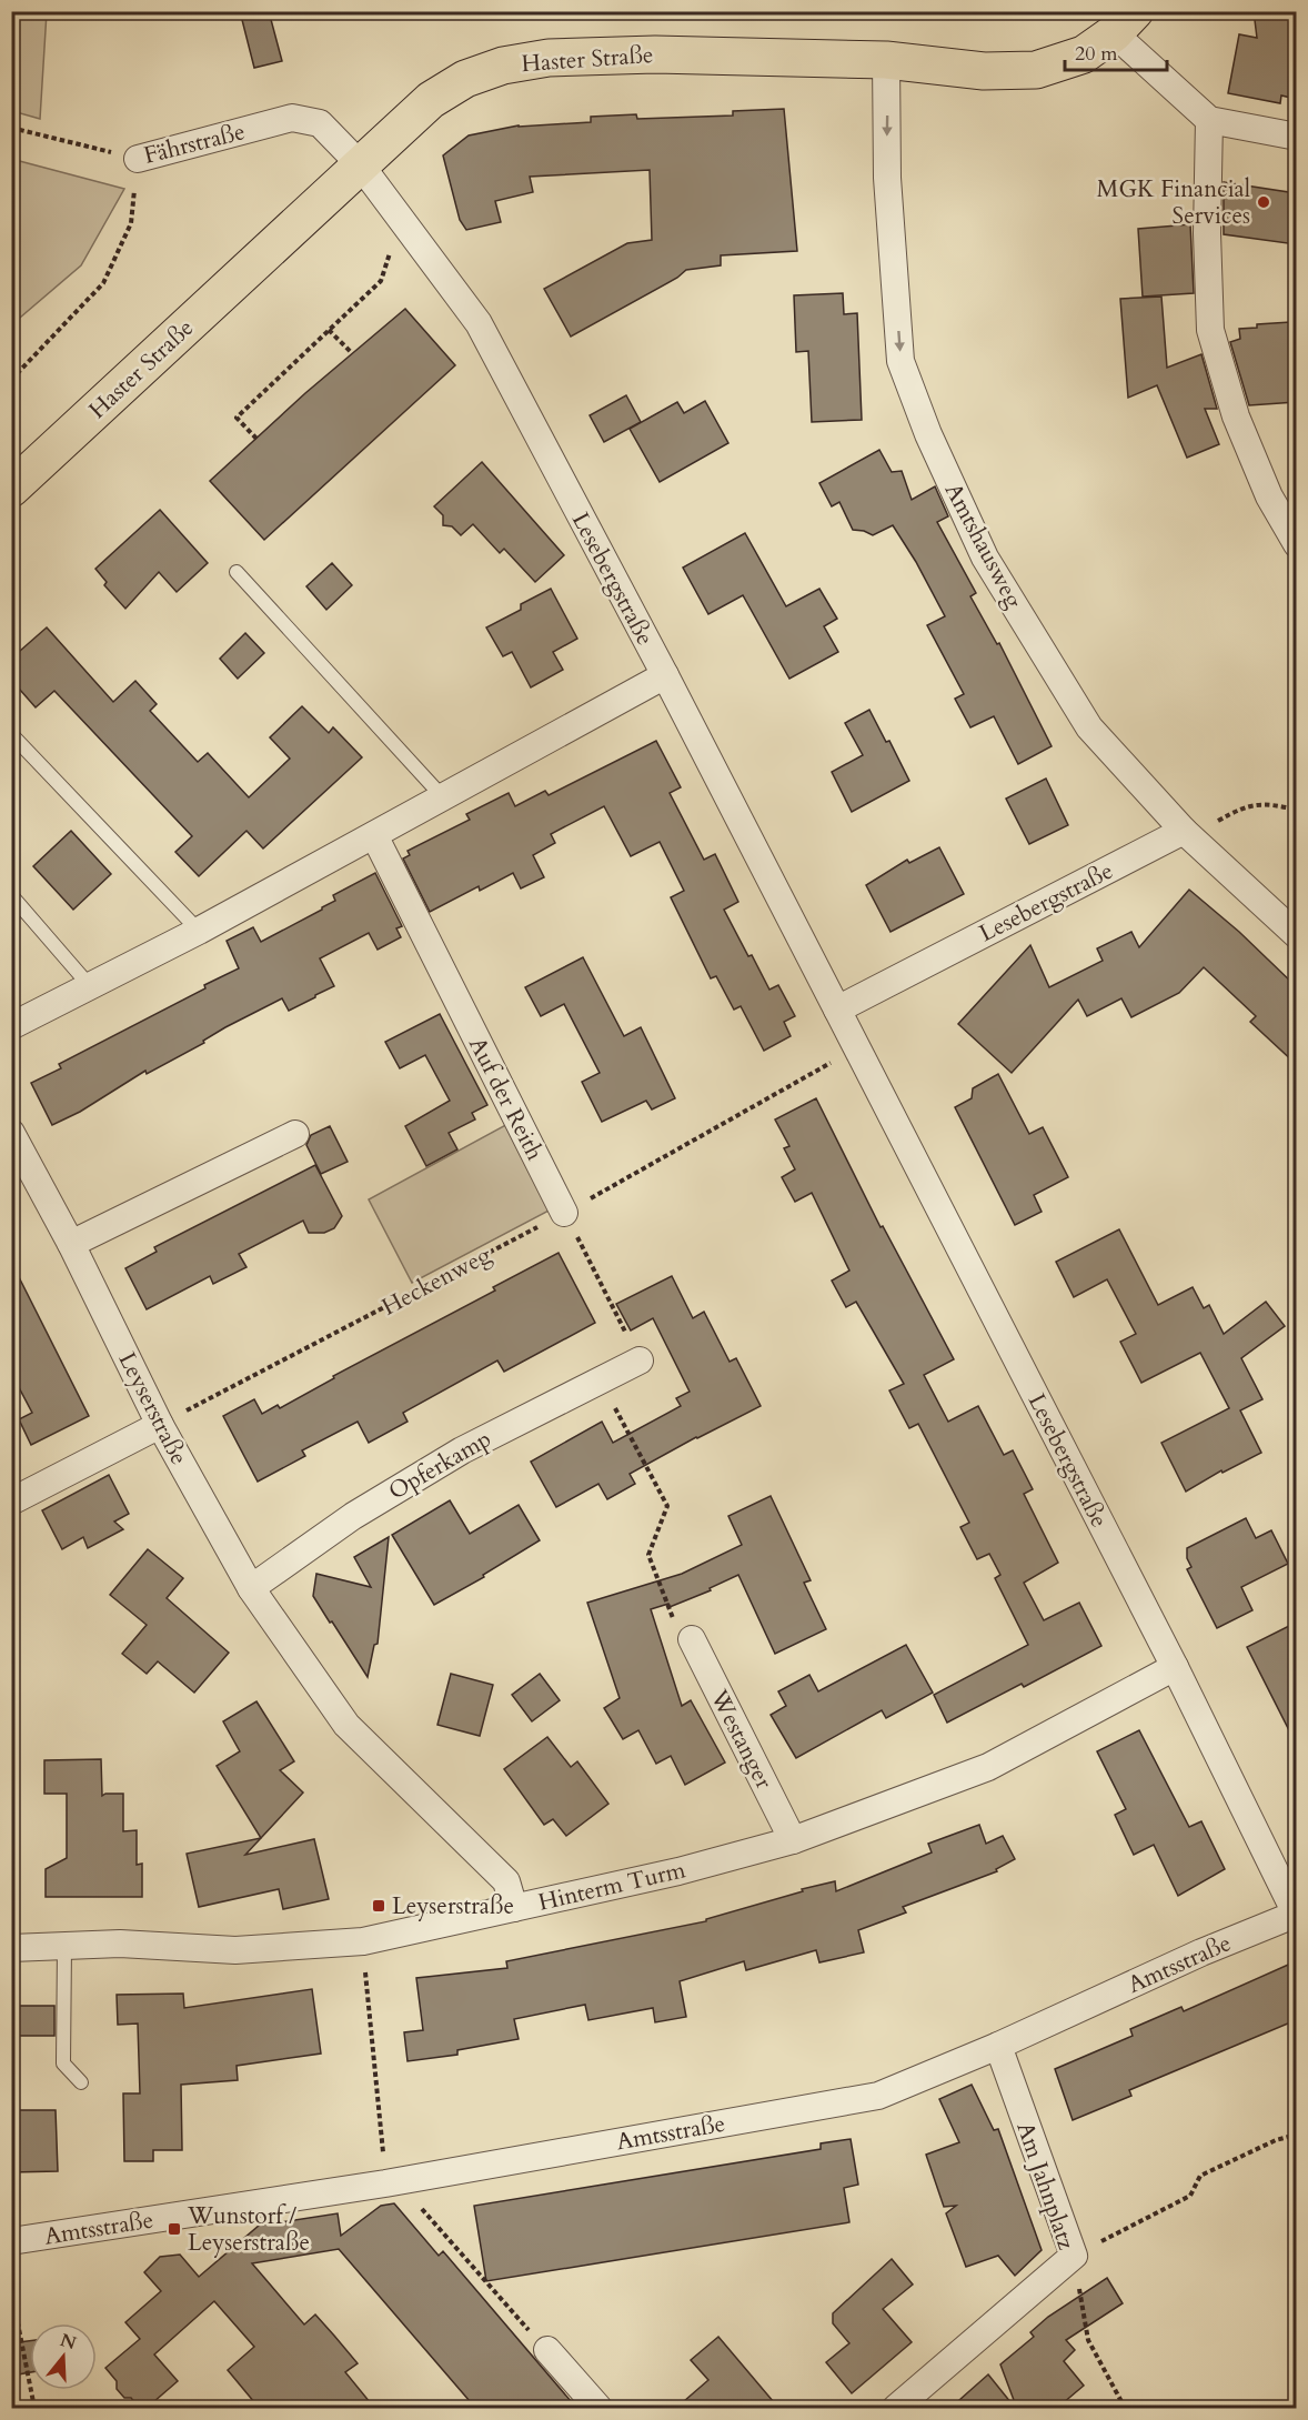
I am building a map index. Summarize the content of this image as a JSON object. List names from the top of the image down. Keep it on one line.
{"streets":{"main road":["Haster Straße"],"street":["Fährstraße","Amtshausweg","Lesebergstraße","Auf der Reith","Leyserstraße","Opferkamp","Westanger","Hinterm Turm","Amtsstraße","Am Jahnplatz"],"path":["Heckenweg"]},"crossings":[["Haster Straße","Fährstraße"],["Haster Straße","Amtshausweg"],["Haster Straße","Lesebergstraße"],["Fährstraße","Lesebergstraße"],["Amtshausweg","Lesebergstraße"],["Lesebergstraße","Heckenweg"],["Lesebergstraße","Hinterm Turm"],["Lesebergstraße","Amtsstraße"],["Auf der Reith","Heckenweg"],["Heckenweg","Leyserstraße"],["Leyserstraße","Opferkamp"],["Leyserstraße","Hinterm Turm"],["Westanger","Hinterm Turm"],["Amtsstraße","Am Jahnplatz"]],"one_way":["Amtshausweg"],"places":{"other":["MGK Financial Services"],"transit":["Leyserstraße","Wunstorf / Leyserstraße"]},"scale_bar":"20 m","north":"top"}
